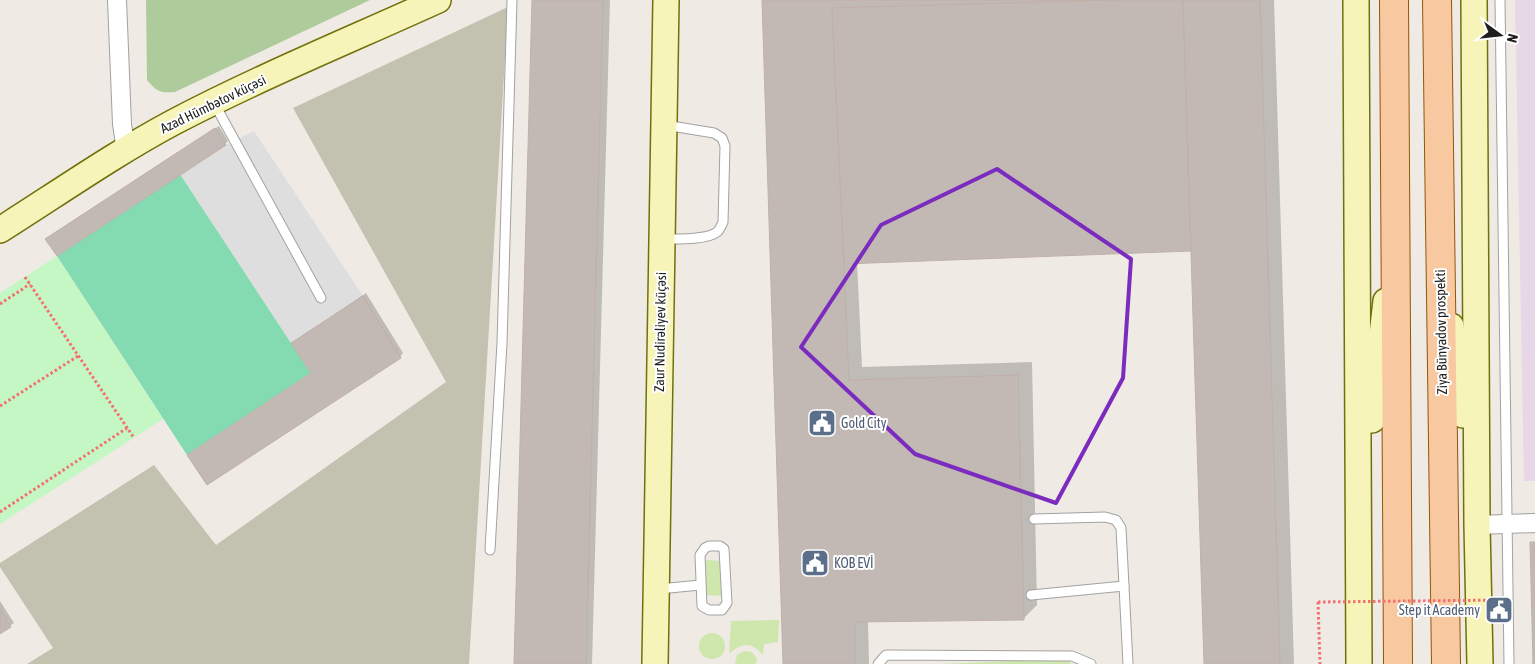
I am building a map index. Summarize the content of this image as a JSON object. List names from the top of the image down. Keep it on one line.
{"streets":{"main road":["Azad Hümbətov küçəsi","Zaur Nudirəliyev küçəsi","Ziya Bünyadov prospekti"]},"places":{"public building":["Gold City","KOB EVİ","Step it Academy"]},"north":"right"}
